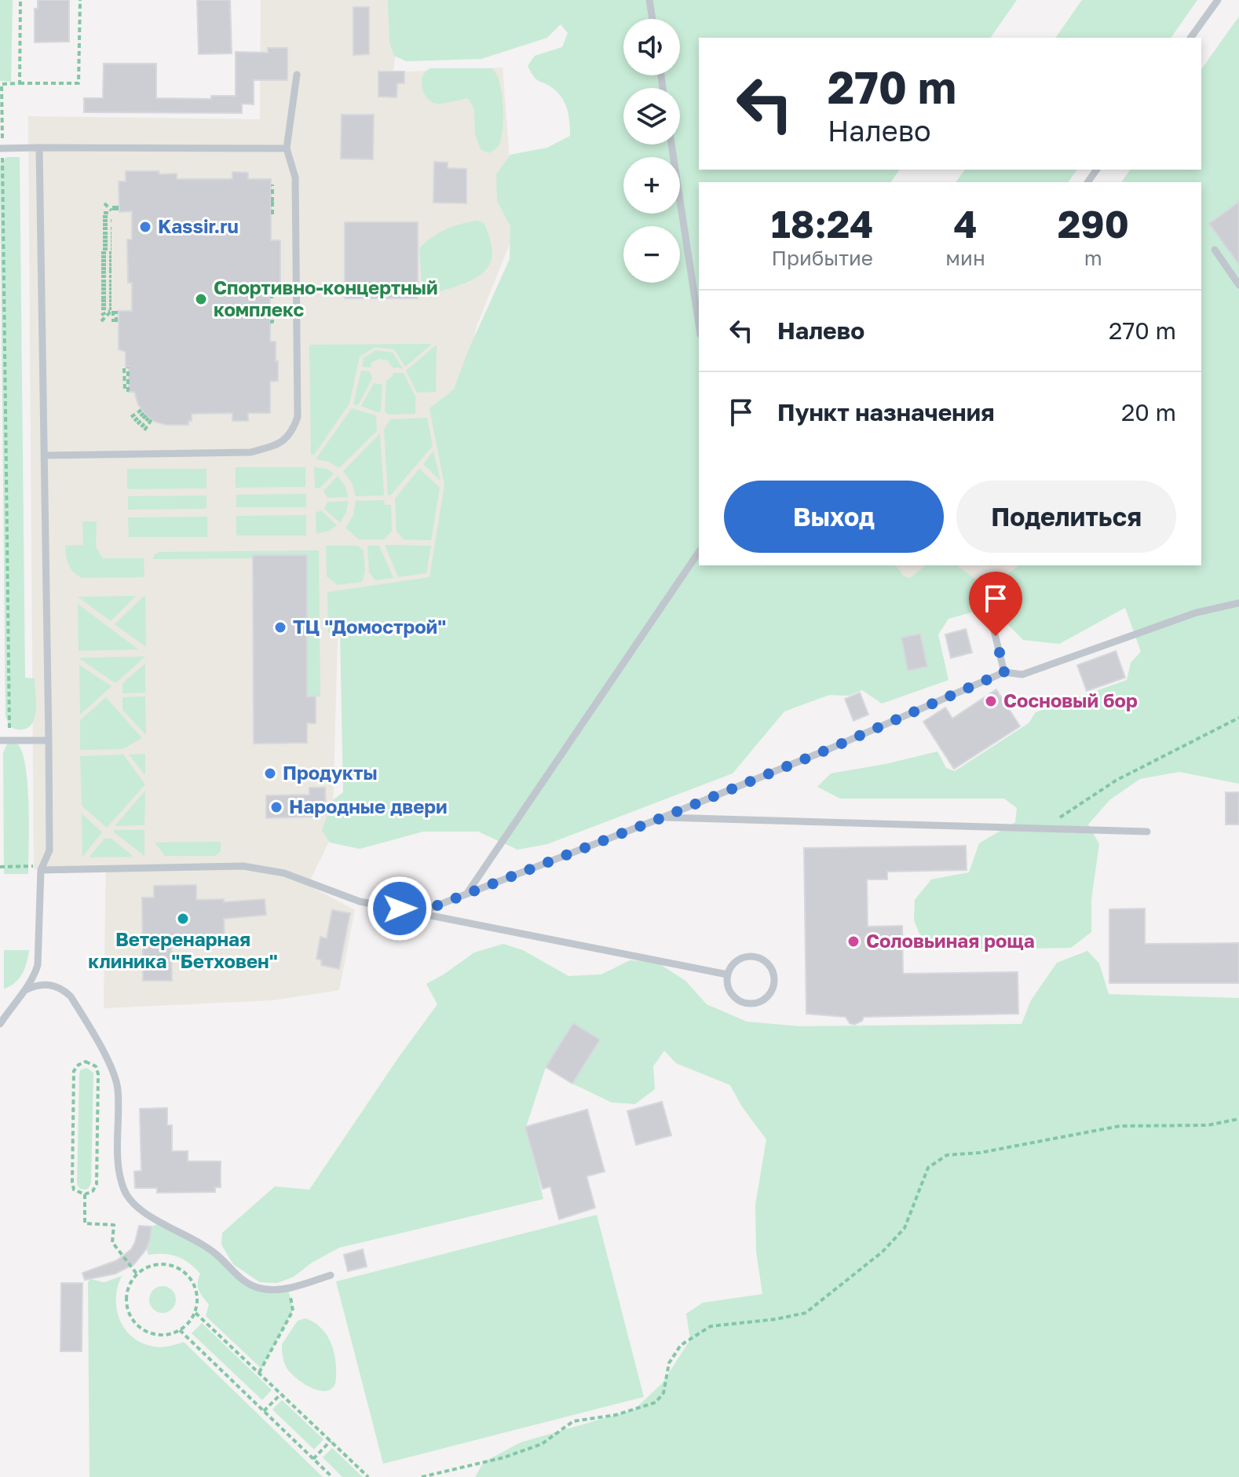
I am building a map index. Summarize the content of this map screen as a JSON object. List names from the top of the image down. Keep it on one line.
{"places":["Kassir.ru","Спортивно-концертный комплекс","ТЦ \"Домострой\"","Сосновый бор","Продукты","Народные двери","Ветеренарная клиника \"Бетховен\"","Соловьиная роща"],"page":{"map_buttons":["+","−"],"turn":["270 m","Налево"],"eta":["18:24","Прибытие","4","мин","290","m"],"list":[{"name":"Налево","value":"270 m"},{"name":"Пункт назначения","value":"20 m"}],"buttons":["Выход","Поделиться"]}}
